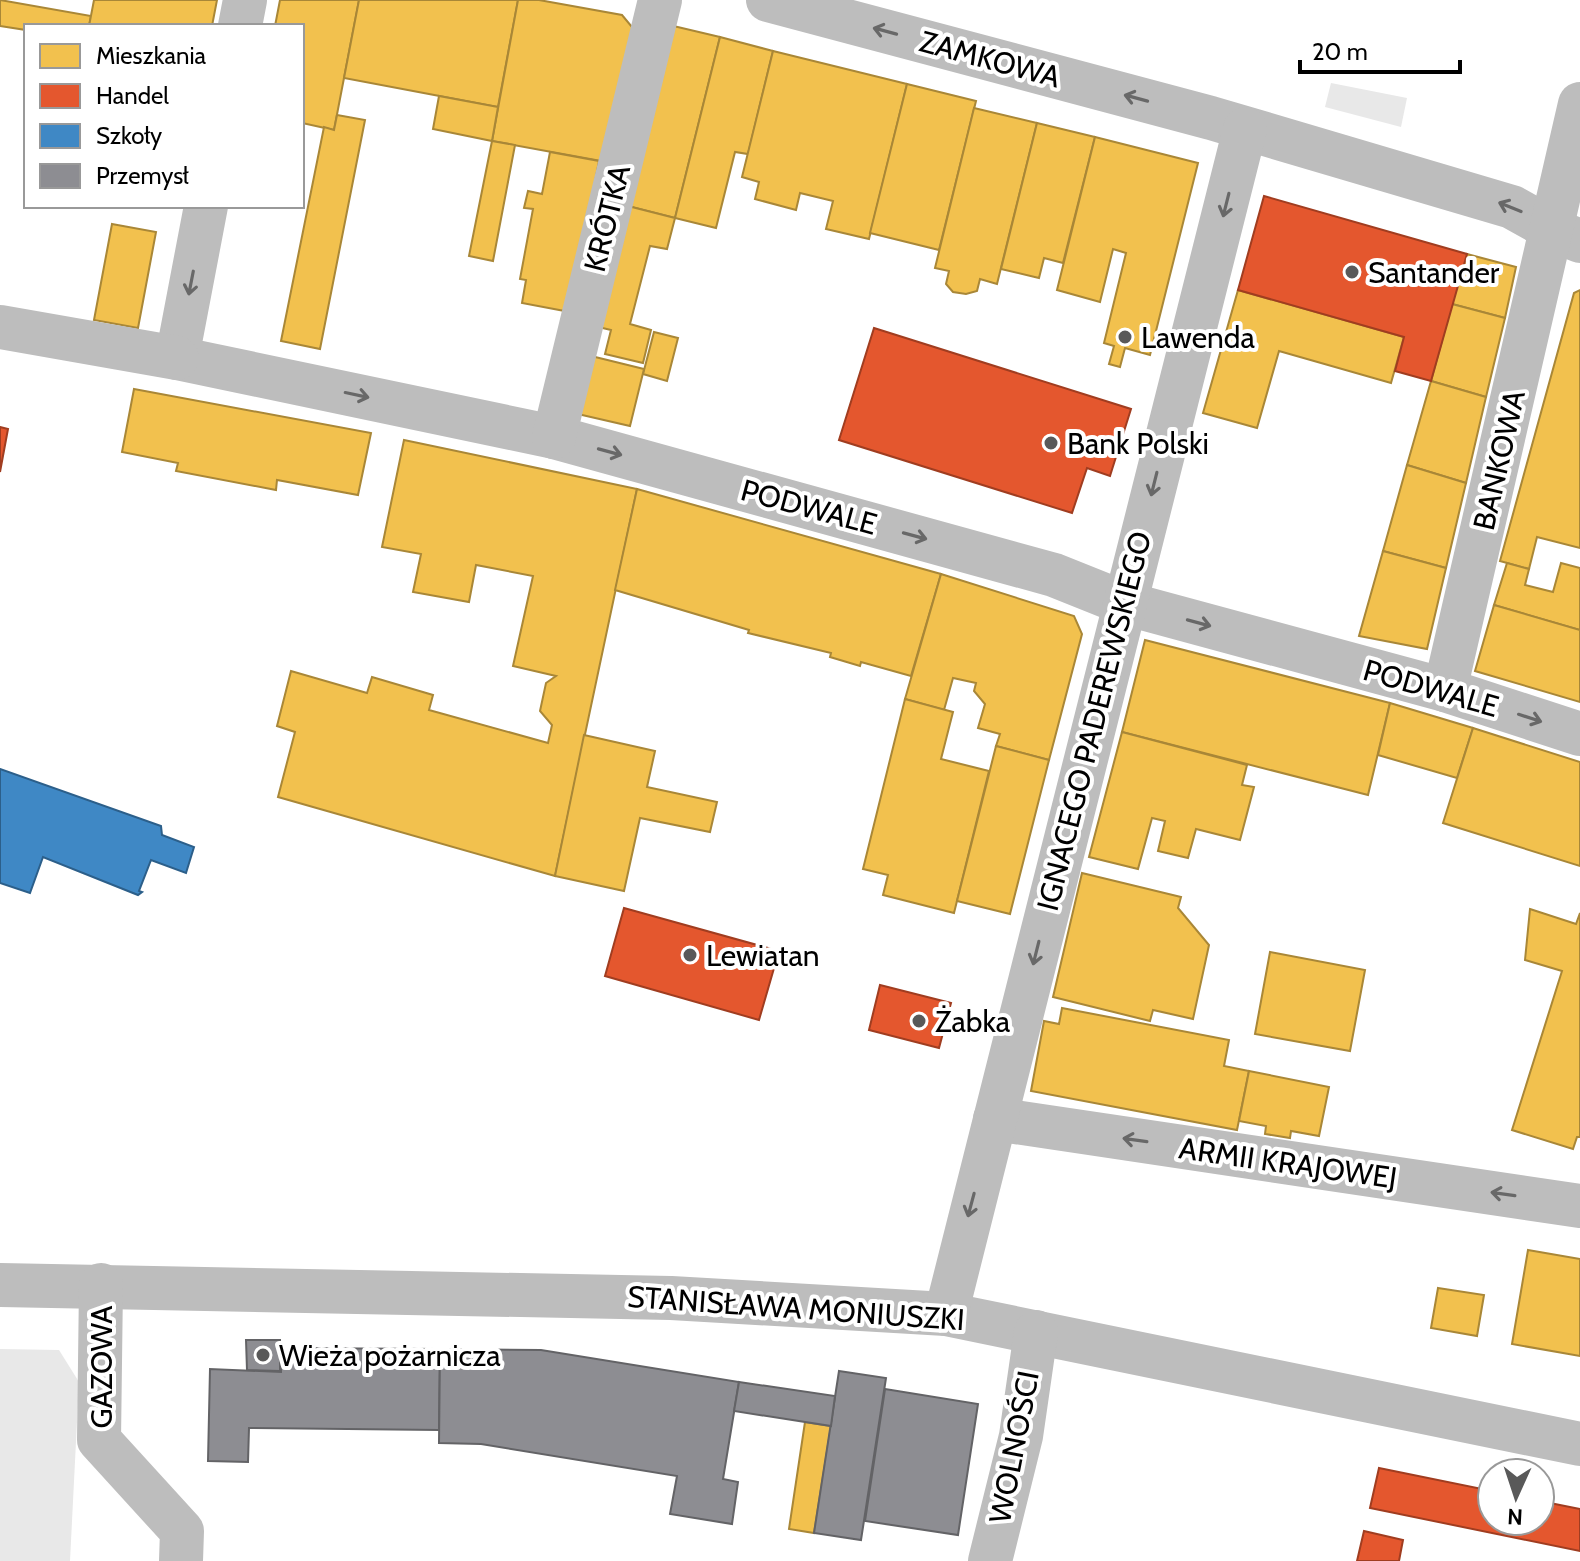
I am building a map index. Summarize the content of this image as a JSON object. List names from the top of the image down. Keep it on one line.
{"streets":{"street":["ZAMKOWA","KRÓTKA","BANKOWA","PODWALE","IGNACEGO PADEREWSKIEGO","ARMII KRAJOWEJ","STANISŁAWA MONIUSZKI","GAZOWA","WOLNOŚCI"]},"crossings":[["ZAMKOWA","BANKOWA"],["ZAMKOWA","IGNACEGO PADEREWSKIEGO"],["KRÓTKA","PODWALE"],["BANKOWA","PODWALE"],["PODWALE","IGNACEGO PADEREWSKIEGO"],["IGNACEGO PADEREWSKIEGO","ARMII KRAJOWEJ"],["IGNACEGO PADEREWSKIEGO","STANISŁAWA MONIUSZKI"],["STANISŁAWA MONIUSZKI","GAZOWA"],["STANISŁAWA MONIUSZKI","WOLNOŚCI"]],"one_way":["ZAMKOWA","PODWALE","IGNACEGO PADEREWSKIEGO","ARMII KRAJOWEJ"],"places":["Santander","Lawenda","Bank Polski","Lewiatan","Żabka","Wieża pożarnicza"],"legend":["Mieszkania","Handel","Szkoły","Przemysł"],"scale_bar":"20 m","north":"bottom"}
